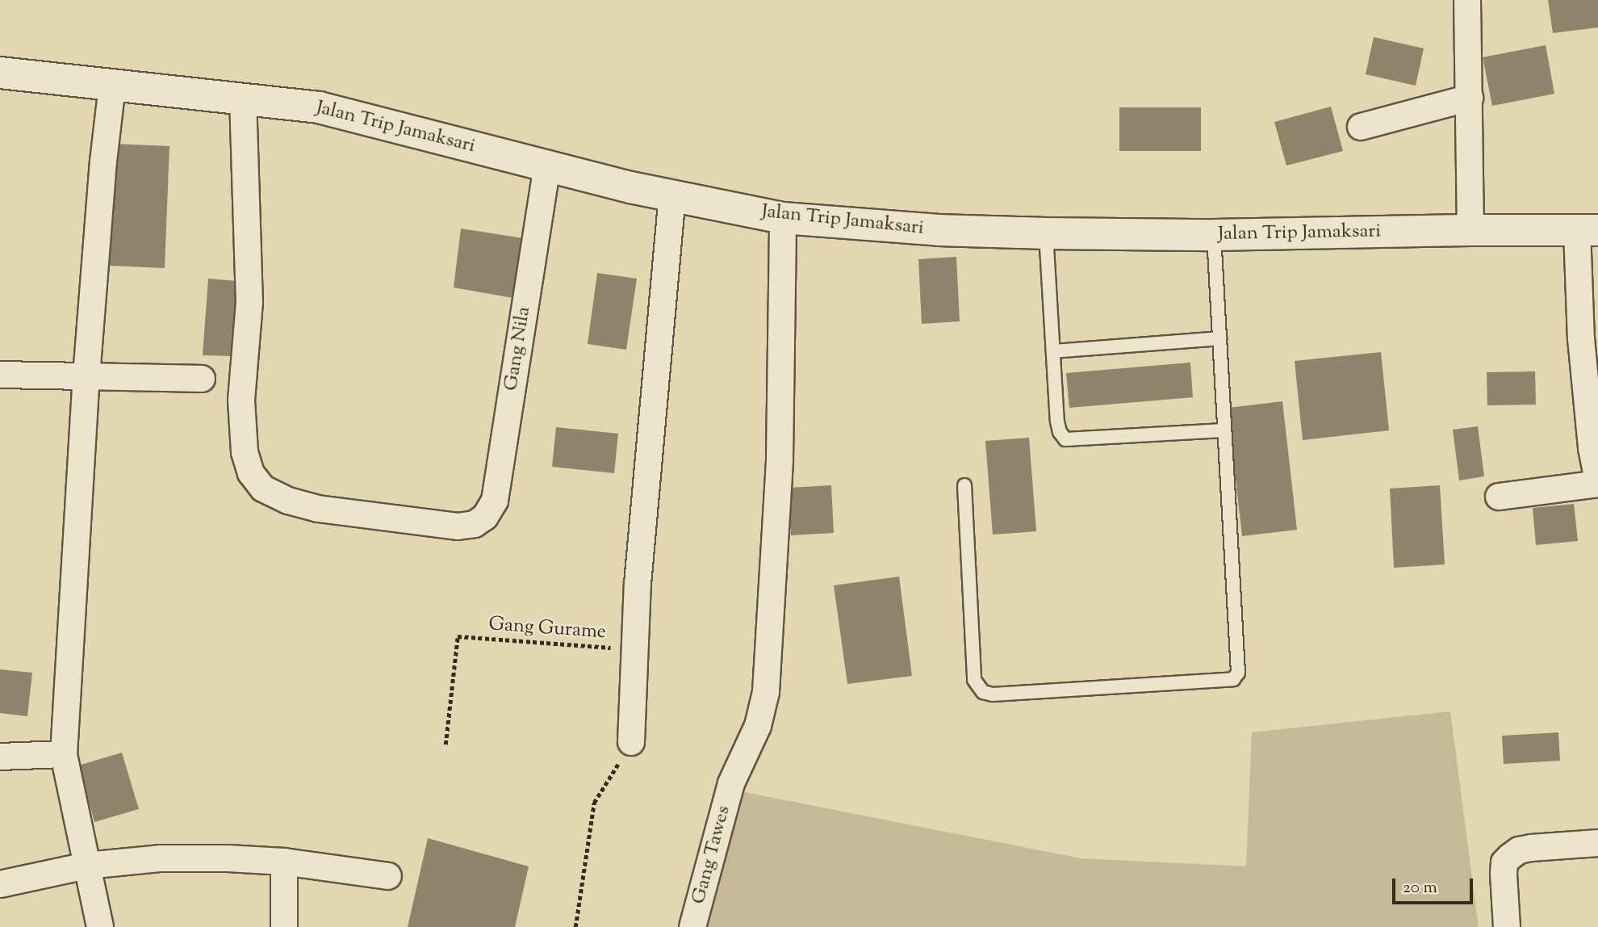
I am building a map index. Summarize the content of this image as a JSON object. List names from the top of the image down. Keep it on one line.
{"streets":{"main road":["Jalan Trip Jamaksari"],"street":["Gang Nila","Gang Tawes"],"path":["Gang Gurame"]},"crossings":[["Jalan Trip Jamaksari","Gang Nila"],["Jalan Trip Jamaksari","Gang Tawes"]],"scale_bar":"20 m"}
